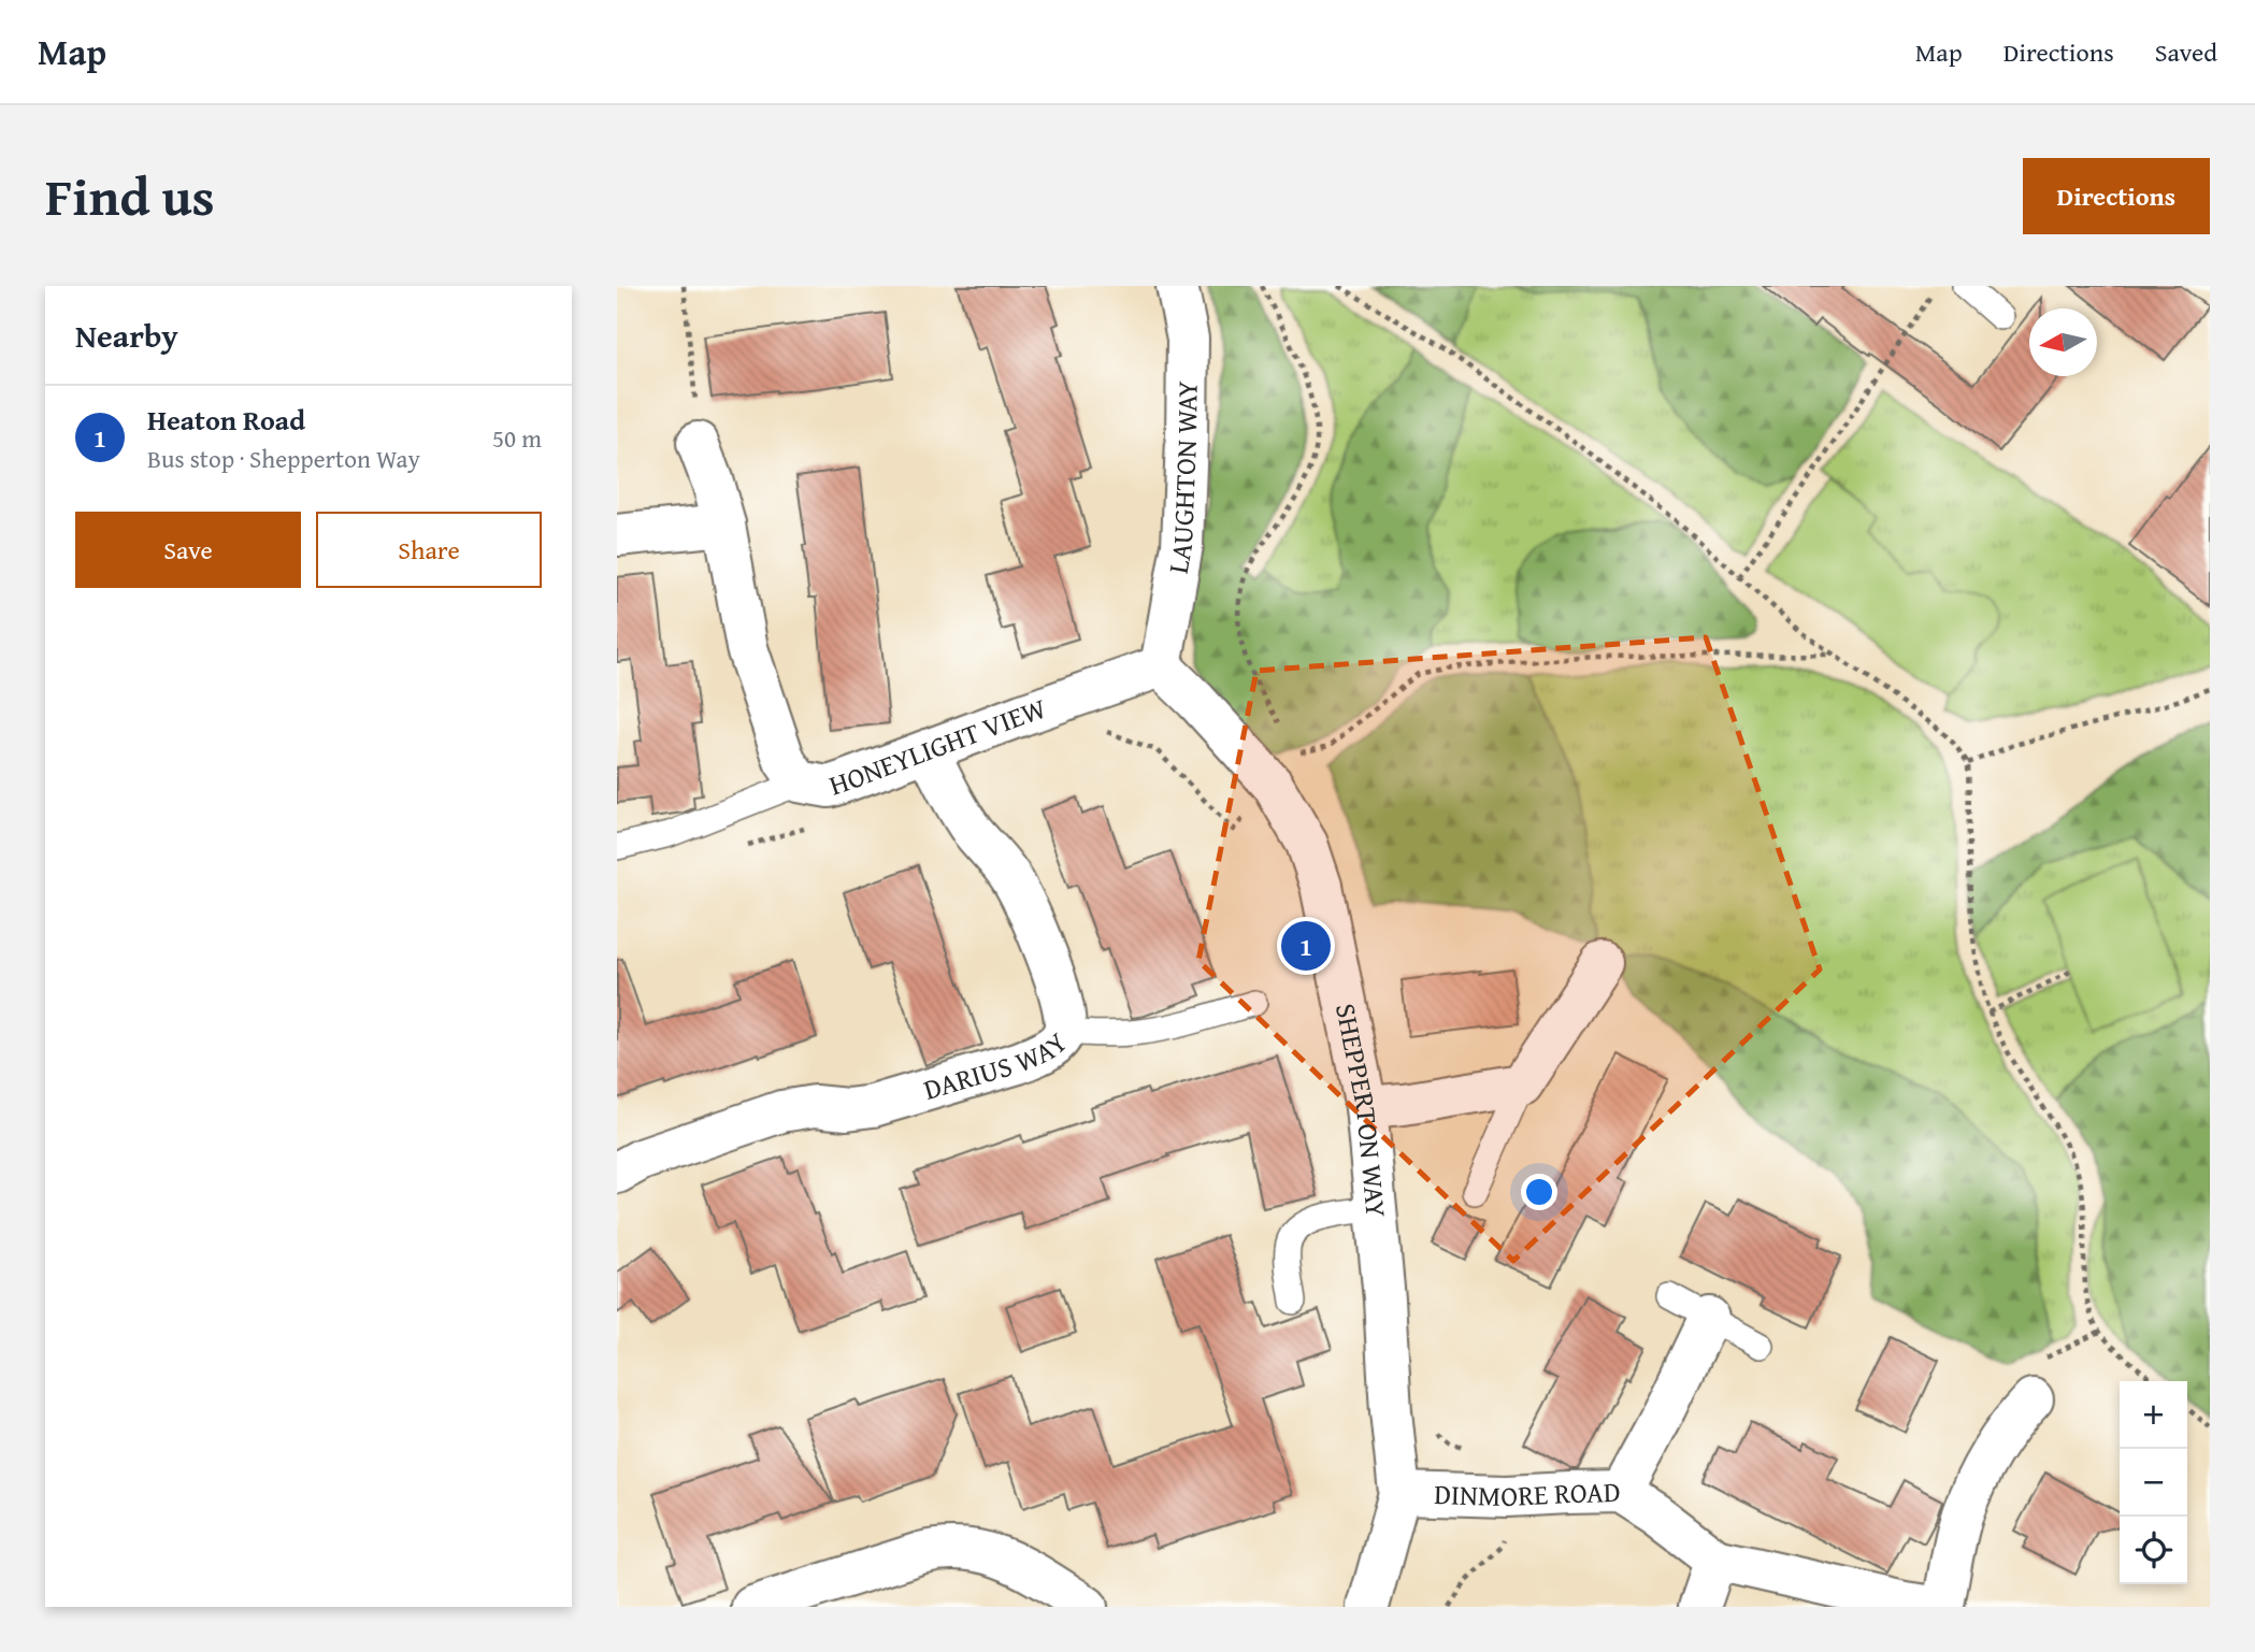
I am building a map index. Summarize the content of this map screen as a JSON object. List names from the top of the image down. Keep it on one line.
{"streets":{"street":["LAUGHTON WAY","HONEYLIGHT VIEW","DARIUS WAY","SHEPPERTON WAY","DINMORE ROAD"]},"crossings":[["LAUGHTON WAY","HONEYLIGHT VIEW"],["LAUGHTON WAY","SHEPPERTON WAY"],["HONEYLIGHT VIEW","DARIUS WAY"],["HONEYLIGHT VIEW","SHEPPERTON WAY"],["SHEPPERTON WAY","DINMORE ROAD"]],"north":"left","page":{"header":"Map","nav":["Map","Directions","Saved"],"title":"Find us","buttons":["Directions",["Save","Share"]],"heading":"Nearby","list":[{"mark":"1","name":"Heaton Road","note":"Bus stop · Shepperton Way","value":"50 m"}],"pins":"1","map_buttons":["+","−"]}}
